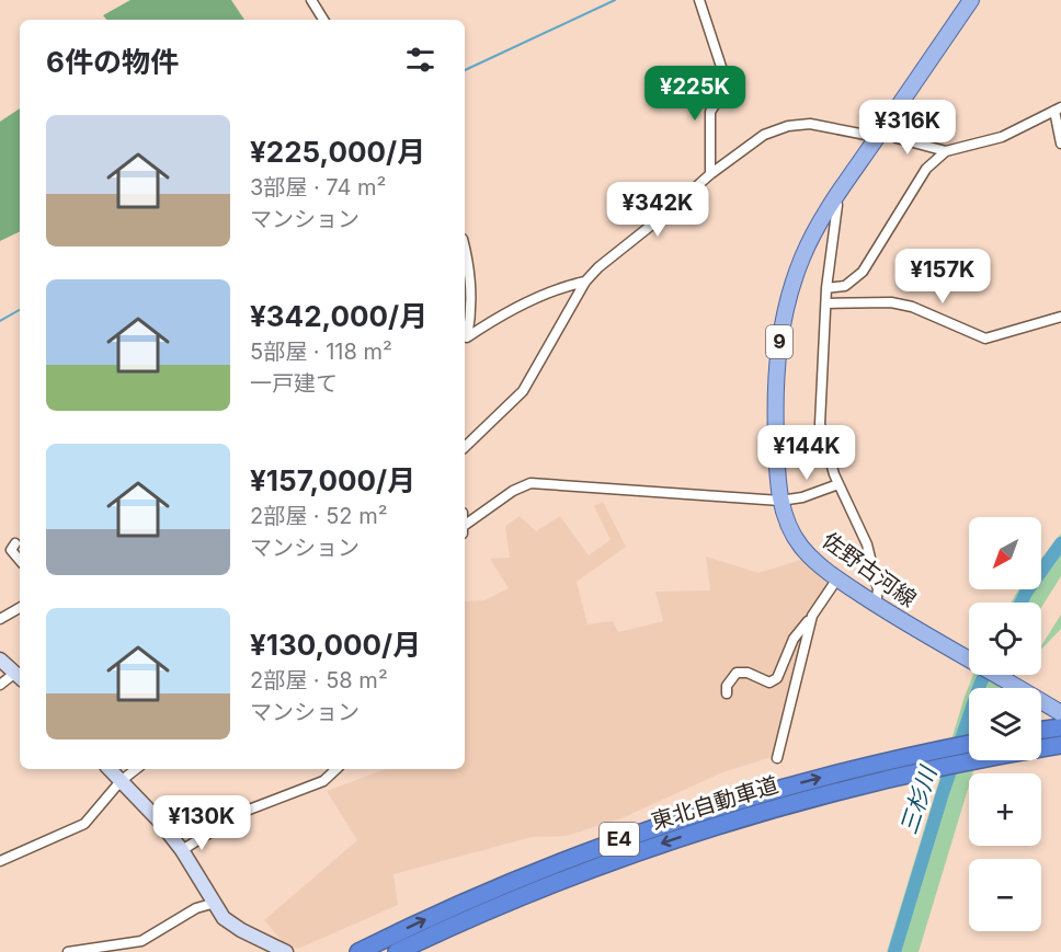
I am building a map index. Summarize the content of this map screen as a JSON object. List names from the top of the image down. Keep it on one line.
{"streets":{"highway":["東北自動車道","E4"],"main road":["9","佐野古河線"]},"water":["三杉川"],"north":"bottom left","page":{"heading":"6件の物件","price":["¥225K","¥316K","¥342K","¥157K","¥144K","¥130K"],"list":[{"name":"¥225,000/月","note":"3部屋 · 74 m² · マンション"},{"name":"¥342,000/月","note":"5部屋 · 118 m² · 一戸建て"},{"name":"¥157,000/月","note":"2部屋 · 52 m² · マンション"},{"name":"¥130,000/月","note":"2部屋 · 58 m² · マンション"}],"map_buttons":["+","−"]}}
